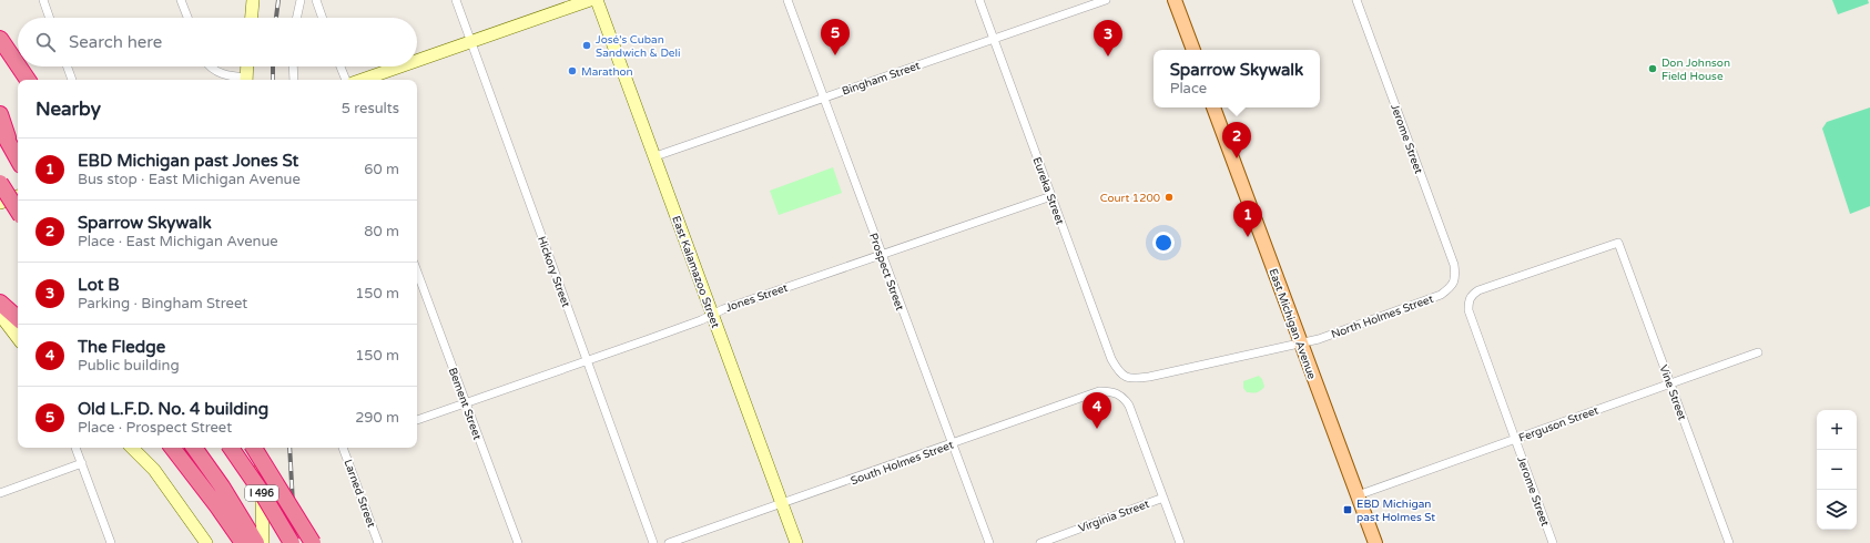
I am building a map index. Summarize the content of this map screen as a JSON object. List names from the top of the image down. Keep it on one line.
{"streets":{"highway":["I 496"],"main road":["East Michigan Avenue"],"street":["Bingham Street","Jerome Street","Eureka Street","Hickory Street","East Kalamazoo Street","Prospect Street","Jones Street","North Holmes Street","Vine Street","Bement Street","Ferguson Street","South Holmes Street","Larned Street","Virginia Street"]},"crossings":[["Bingham Street","Eureka Street"],["Bingham Street","East Kalamazoo Street"],["Bingham Street","Prospect Street"],["Jerome Street","North Holmes Street"],["Jerome Street","Vine Street"],["Jerome Street","Ferguson Street"],["Eureka Street","Jones Street"],["Eureka Street","North Holmes Street"],["Eureka Street","East Michigan Avenue"],["Hickory Street","Jones Street"],["East Kalamazoo Street","Jones Street"],["East Kalamazoo Street","South Holmes Street"],["Prospect Street","Jones Street"],["Prospect Street","South Holmes Street"],["Jones Street","Bement Street"],["North Holmes Street","East Michigan Avenue"],["East Michigan Avenue","Ferguson Street"],["Vine Street","Ferguson Street"],["South Holmes Street","Virginia Street"]],"places":{"other":["José's Cuban Sandwich & Deli","Don Johnson Field House","Marathon","Court 1200"],"transit":["EBD Michigan past Holmes St"]},"page":{"search":"Search here","pins":["5","3","2","1","4"],"popup":["Sparrow Skywalk","Place"],"heading":["Nearby","5 results"],"list":[{"mark":"1","name":"EBD Michigan past Jones St","note":"Bus stop · East Michigan Avenue","value":"60 m"},{"mark":"2","name":"Sparrow Skywalk","note":"Place · East Michigan Avenue","value":"80 m"},{"mark":"3","name":"Lot B","note":"Parking · Bingham Street","value":"150 m"},{"mark":"4","name":"The Fledge","note":"Public building","value":"150 m"},{"mark":"5","name":"Old L.F.D. No. 4 building","note":"Place · Prospect Street","value":"290 m"}],"map_buttons":["+","−"]}}
